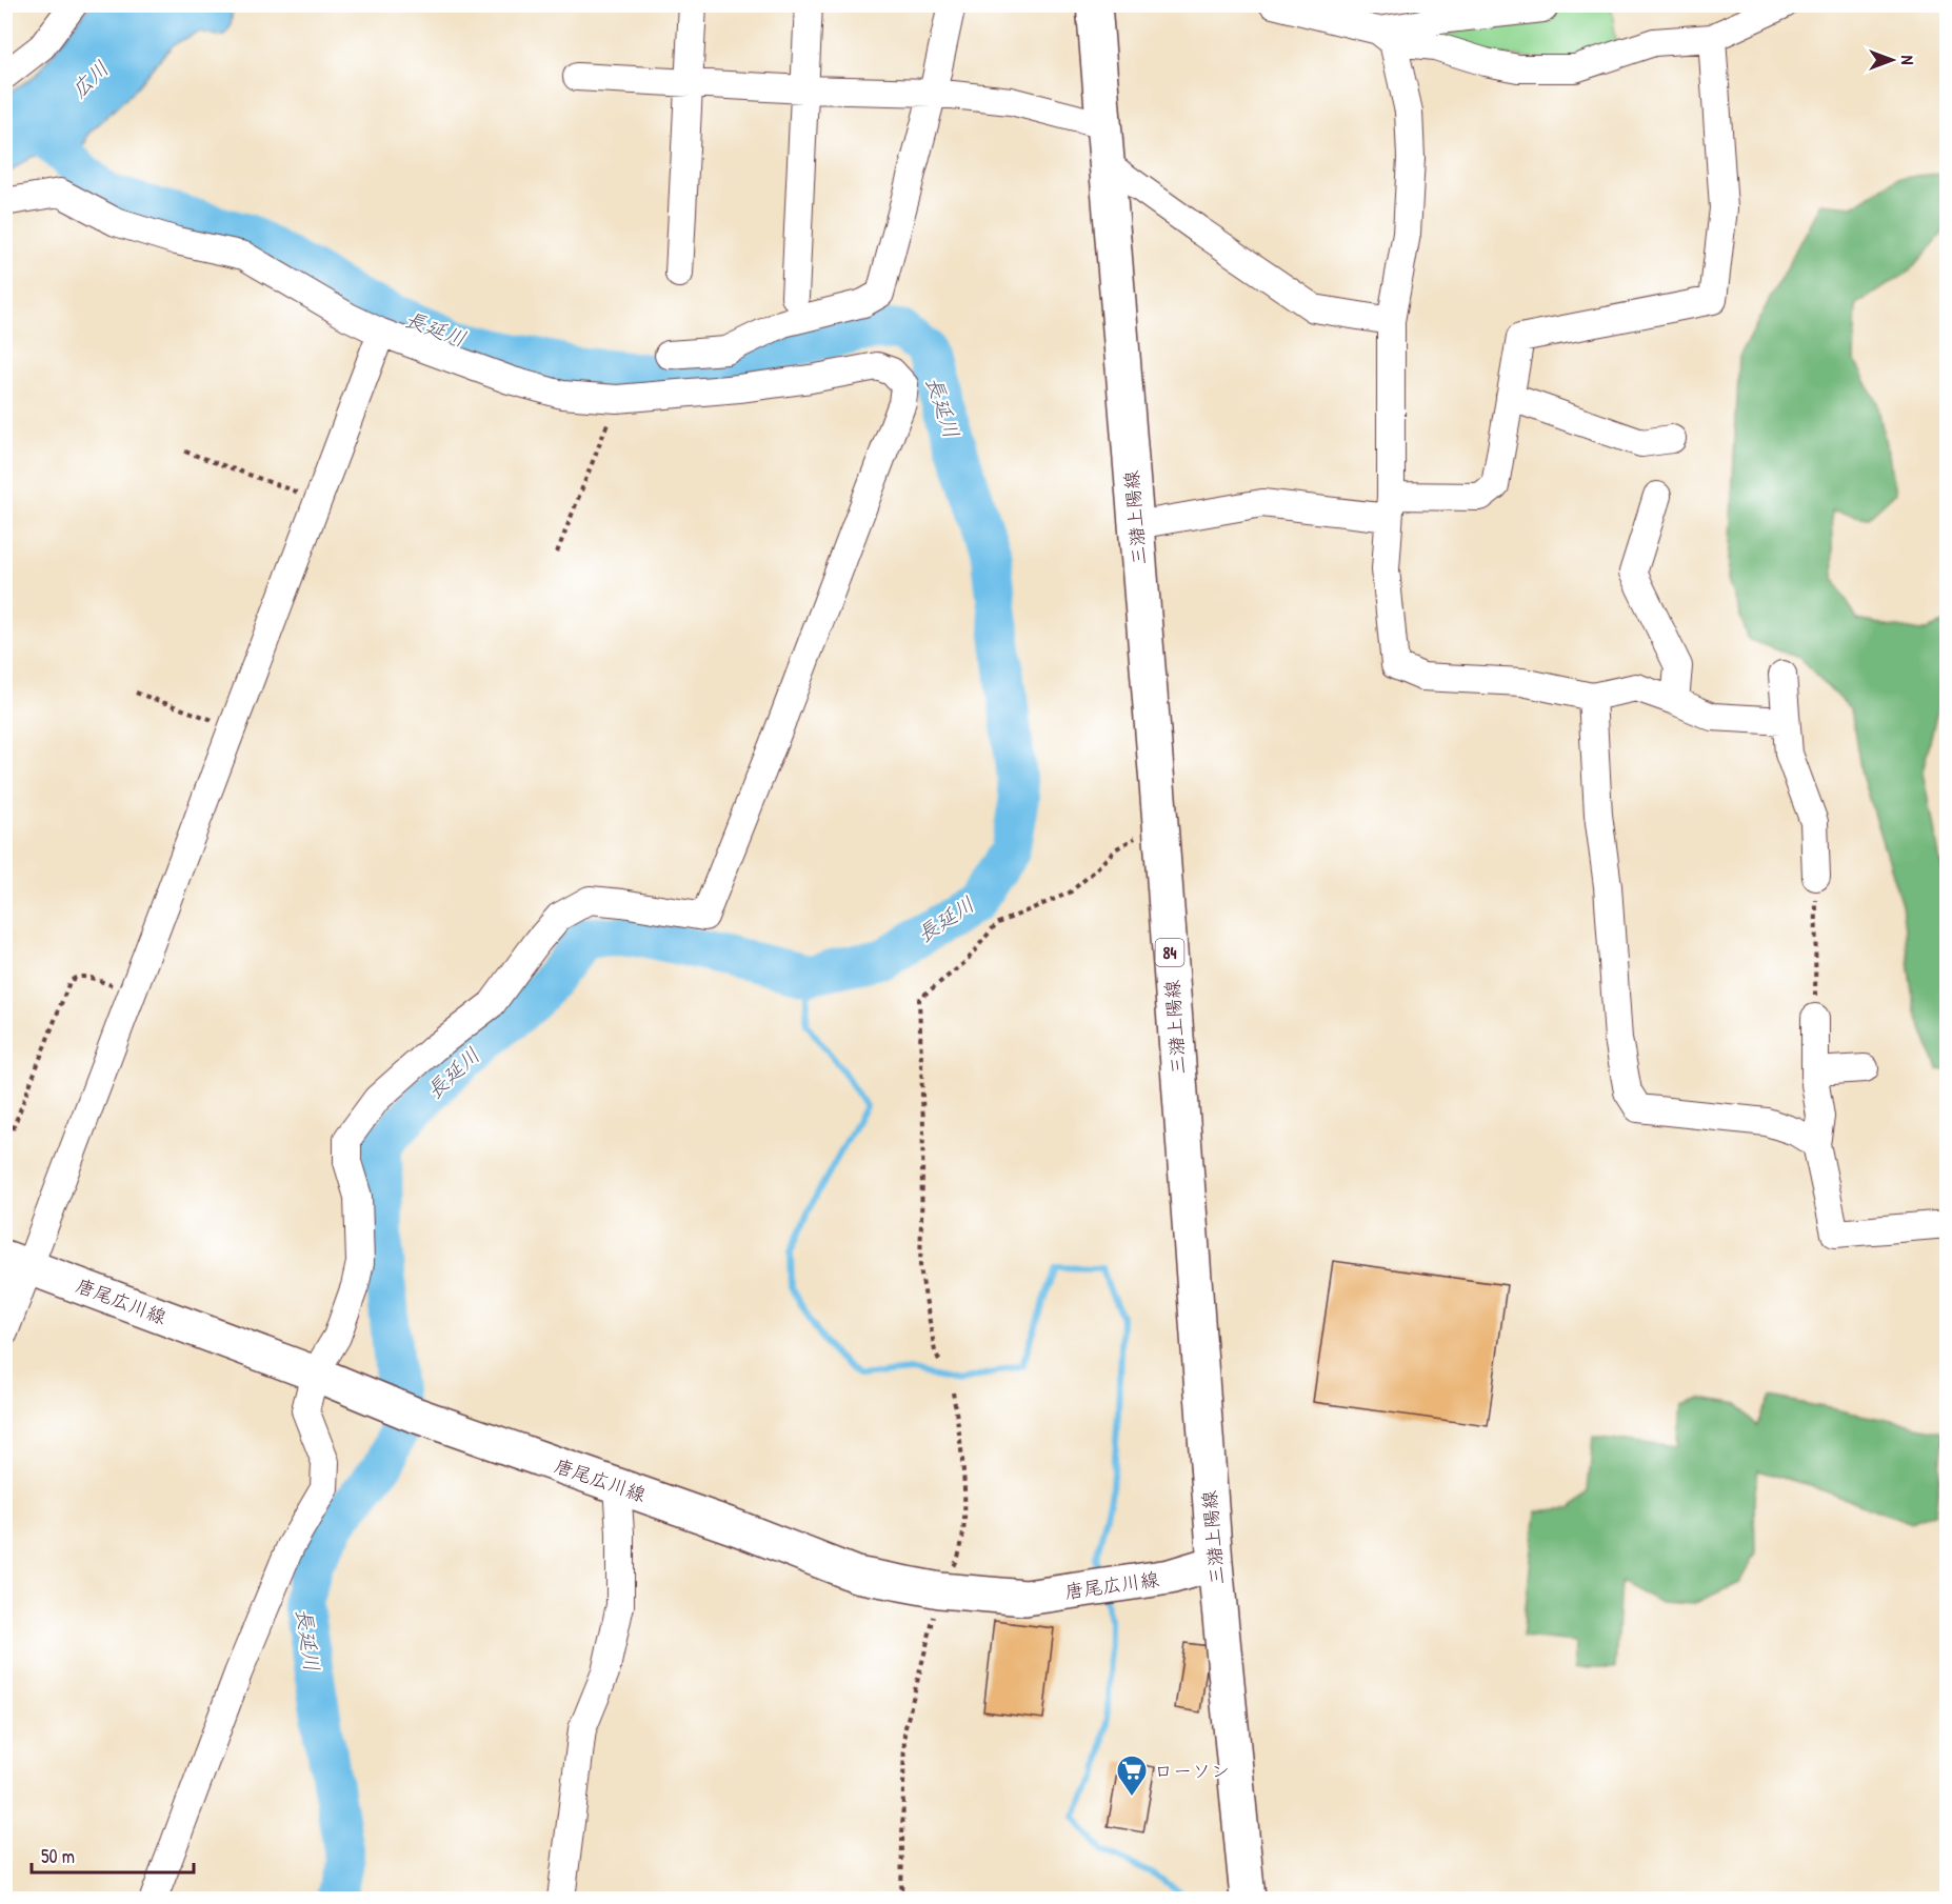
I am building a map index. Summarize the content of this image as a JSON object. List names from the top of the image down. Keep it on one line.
{"streets":{"main road":["三潴上陽線","84","唐尾広川線"]},"crossings":[["三潴上陽線","唐尾広川線"]],"water":["広川","長延川"],"places":{"supermarket":["ローソン"]},"scale_bar":"50 m","north":"right"}
